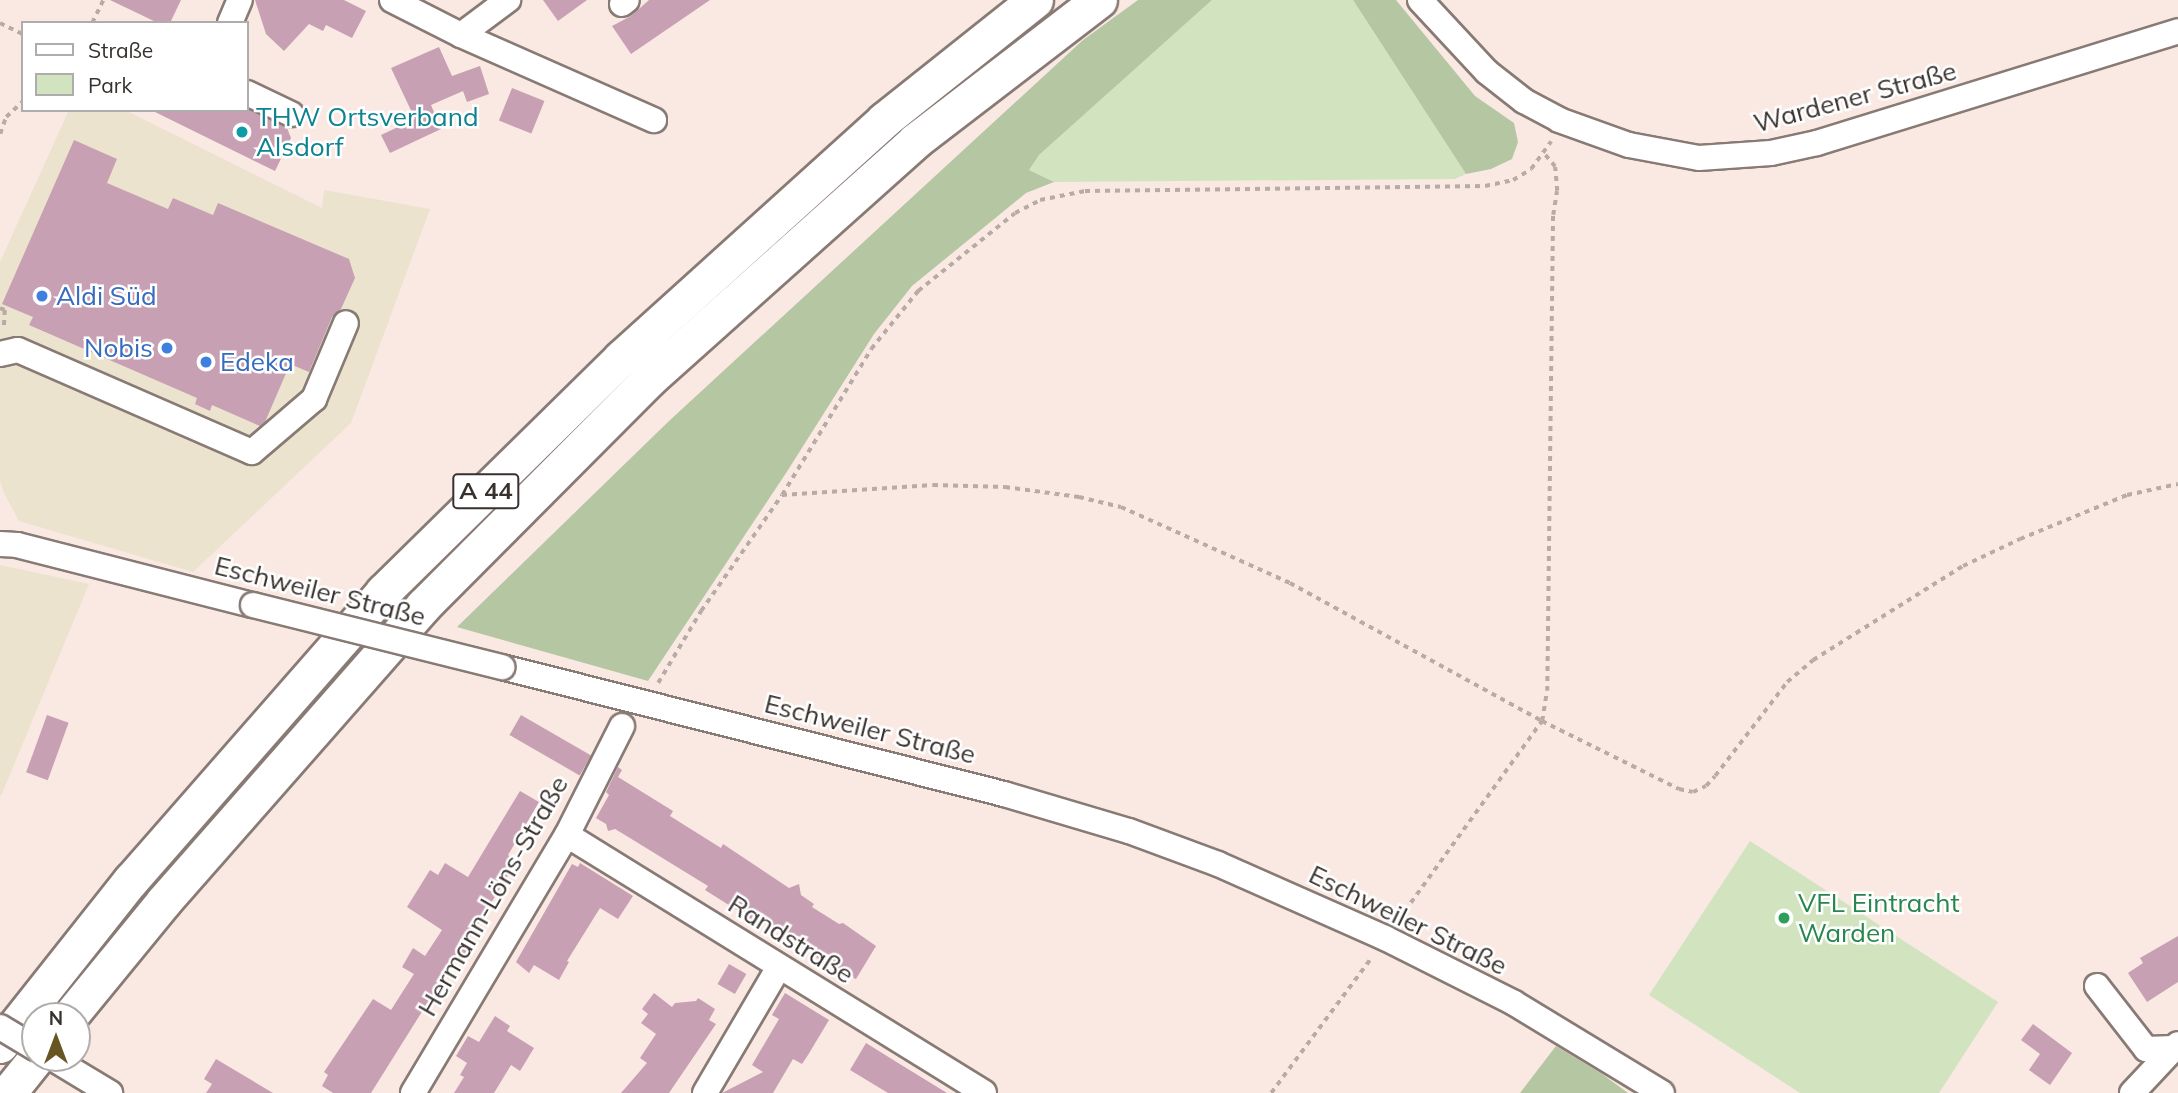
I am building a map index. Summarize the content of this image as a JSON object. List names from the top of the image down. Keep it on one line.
{"streets":{"highway":["A 44"],"street":["Wardener Straße","Eschweiler Straße","Hermann-Löns-Straße","Randstraße"]},"crossings":[["Hermann-Löns-Straße","Randstraße"]],"places":["THW Ortsverband Alsdorf","Aldi Süd","Nobis","Edeka","VFL Eintracht Warden"],"legend":["Straße","Park"],"north":"top"}
